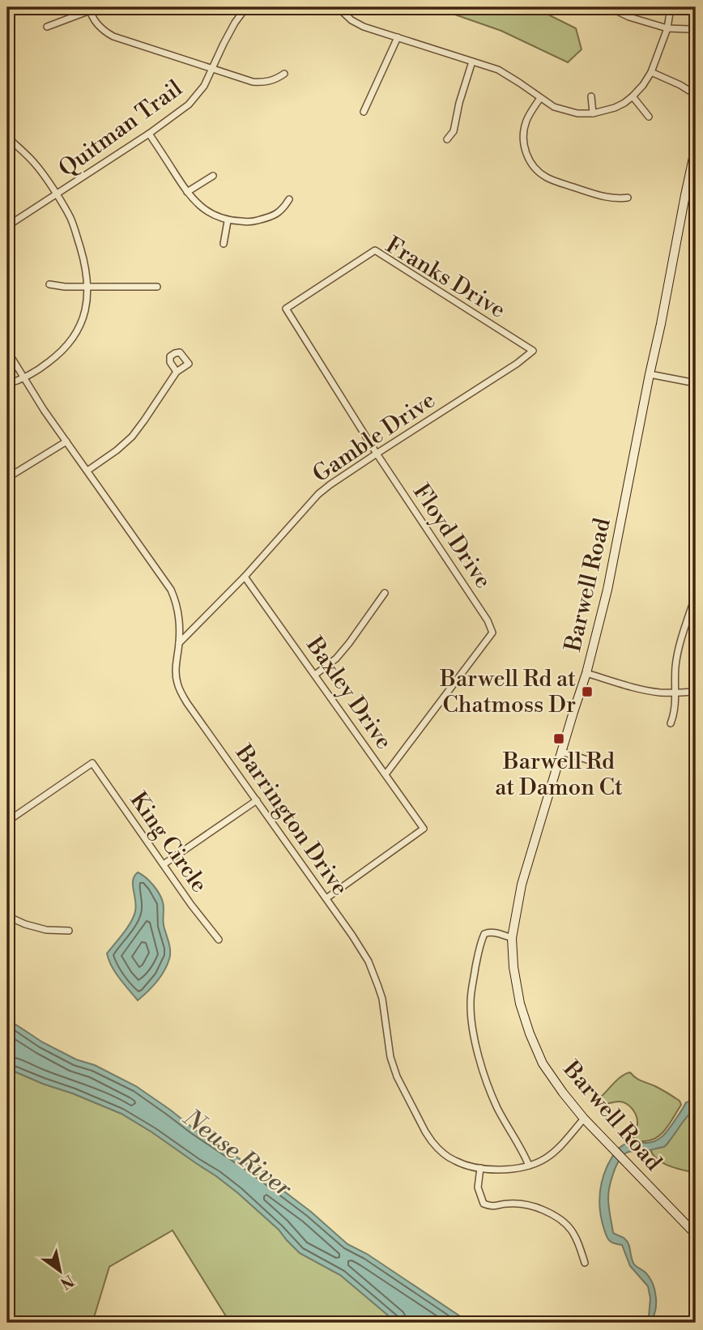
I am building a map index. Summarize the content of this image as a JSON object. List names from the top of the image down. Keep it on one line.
{"streets":{"street":["Quitman Trail","Franks Drive","Gamble Drive","Floyd Drive","Barwell Road","Baxley Drive","Barrington Drive","King Circle"]},"crossings":[["Franks Drive","Gamble Drive"],["Franks Drive","Floyd Drive"],["Gamble Drive","Floyd Drive"],["Gamble Drive","Baxley Drive"],["Gamble Drive","Barrington Drive"],["Floyd Drive","Baxley Drive"],["Barwell Road","Barrington Drive"],["Baxley Drive","Barrington Drive"]],"water":["Neuse River"],"places":{"transit":["Barwell Rd at Chatmoss Dr","Barwell Rd at Damon Ct"]},"north":"bottom right"}
